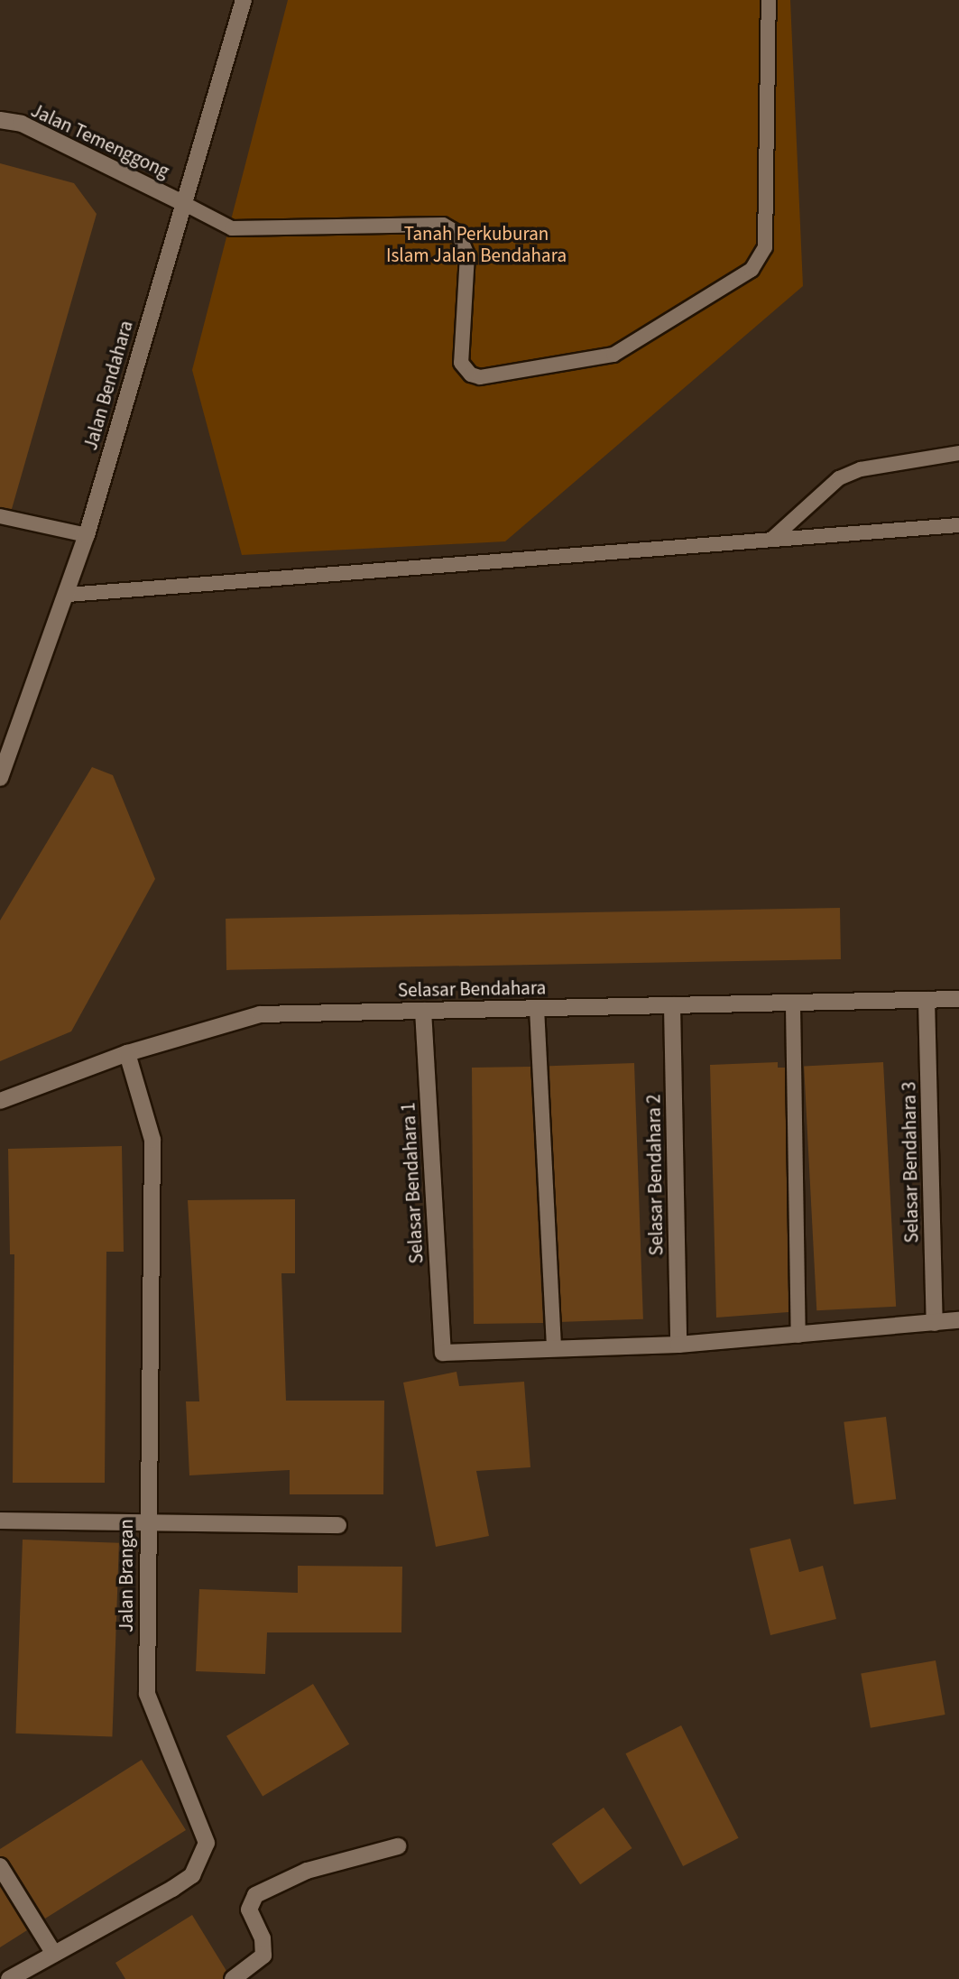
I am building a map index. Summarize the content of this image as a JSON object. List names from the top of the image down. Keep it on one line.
{"streets":{"street":["Jalan Temenggong","Jalan Bendahara","Selasar Bendahara","Selasar Bendahara 3","Selasar Bendahara 2","Selasar Bendahara 1","Jalan Brangan"]},"crossings":[["Jalan Temenggong","Jalan Bendahara"],["Selasar Bendahara","Selasar Bendahara 3"],["Selasar Bendahara","Selasar Bendahara 2"],["Selasar Bendahara","Selasar Bendahara 1"],["Selasar Bendahara","Jalan Brangan"]],"parks":["Tanah Perkuburan Islam Jalan Bendahara"]}
